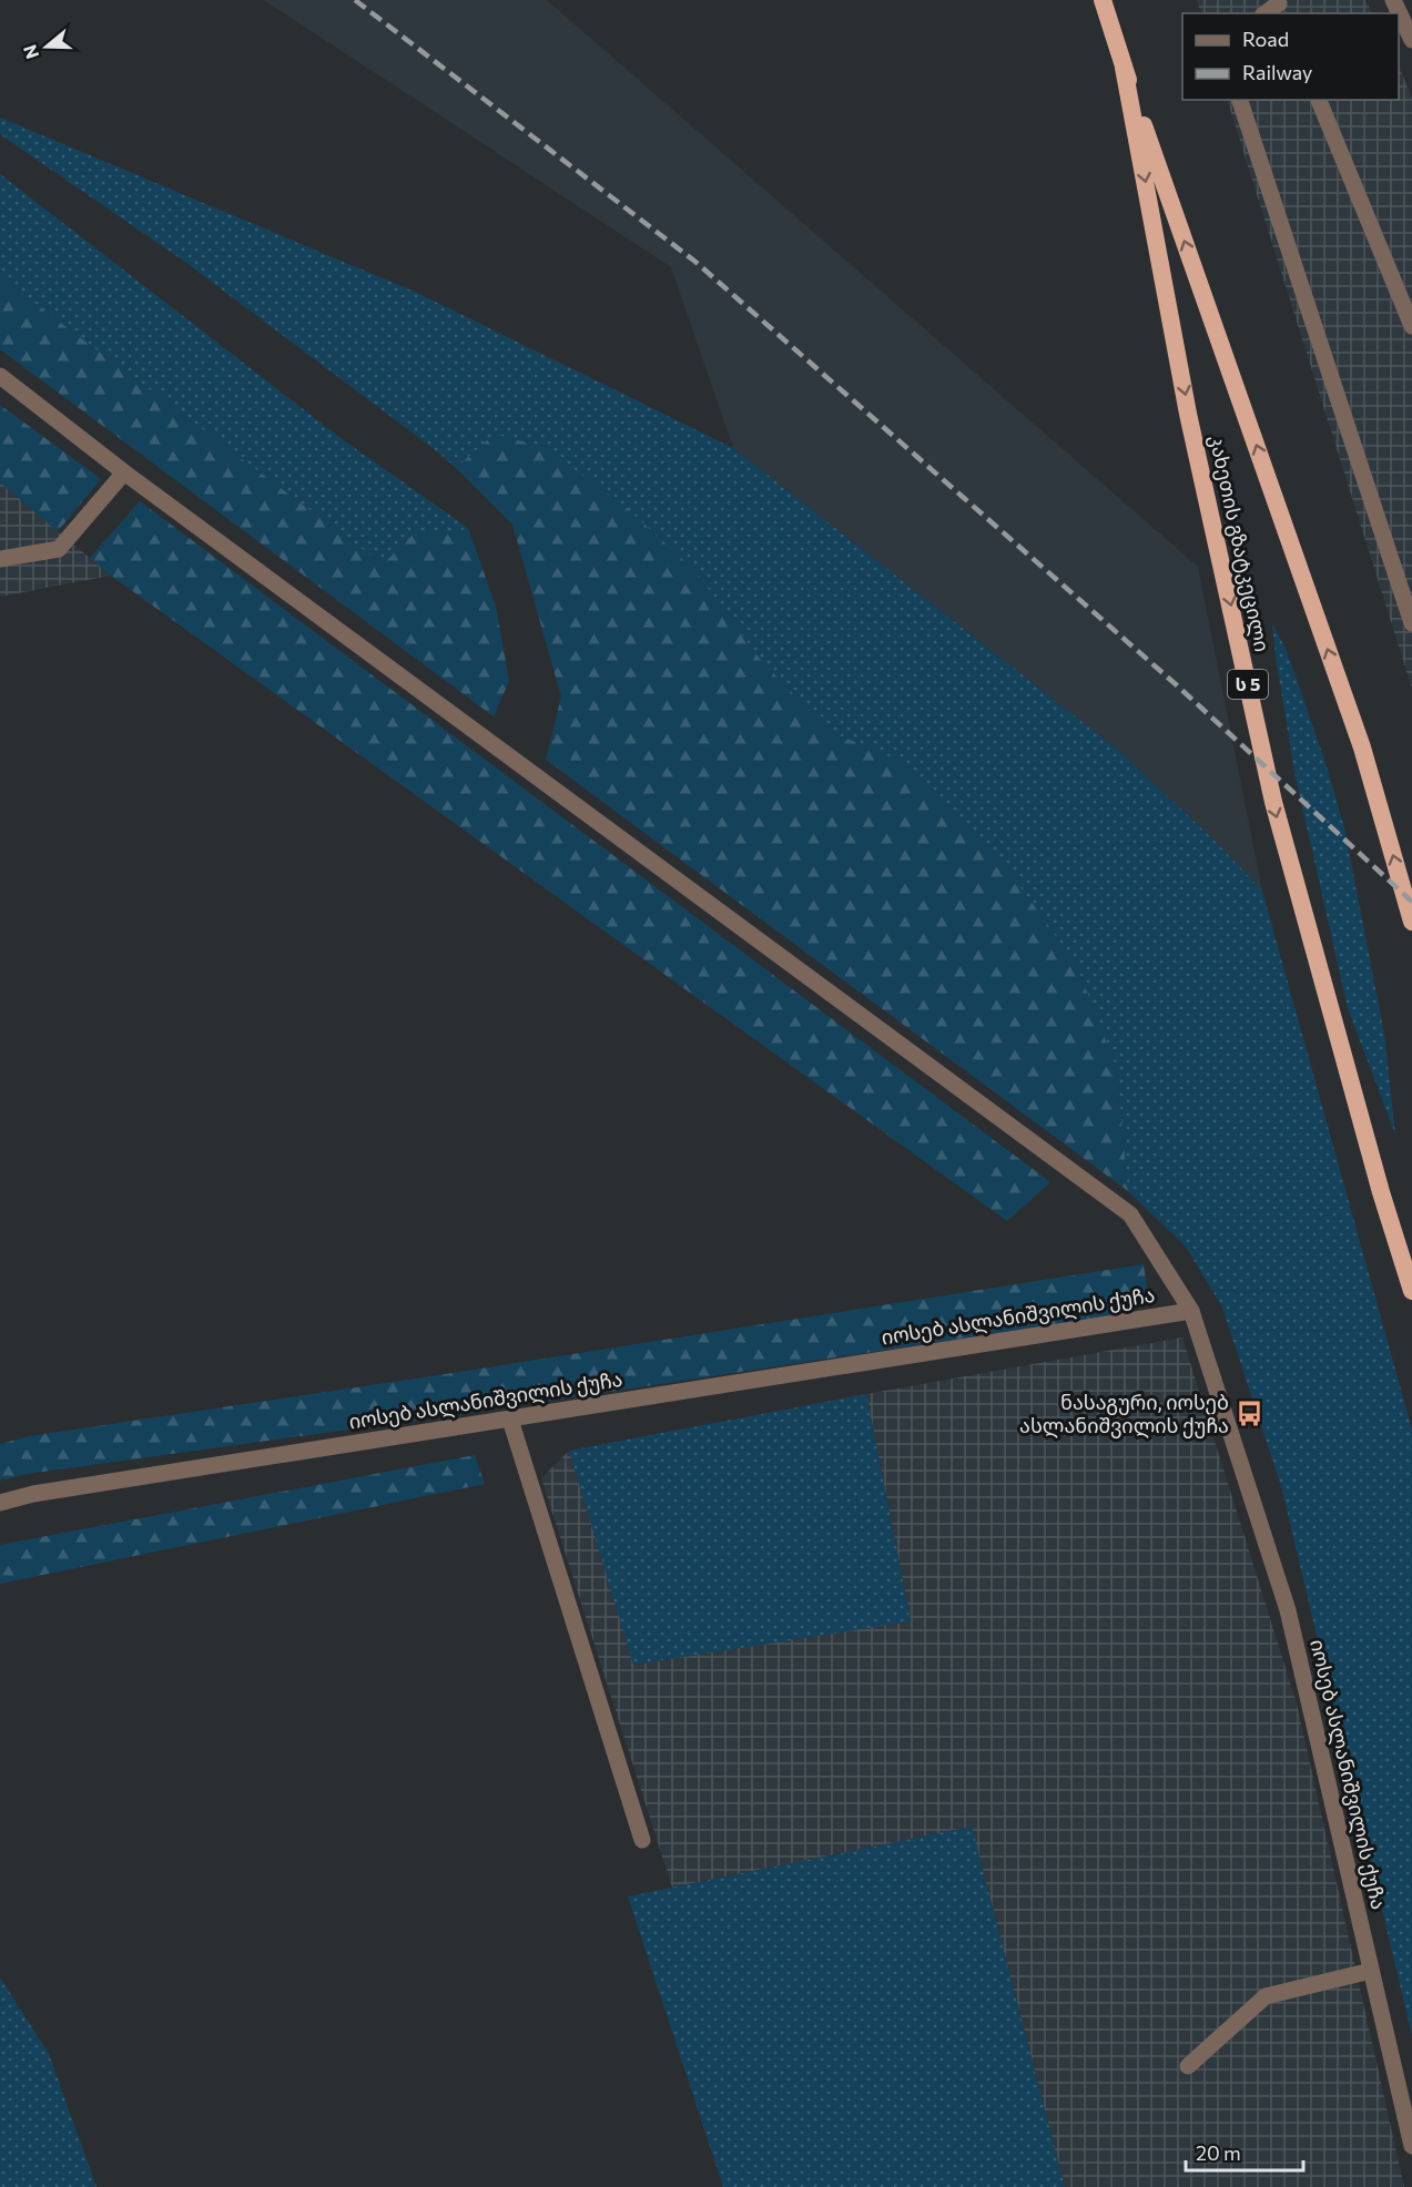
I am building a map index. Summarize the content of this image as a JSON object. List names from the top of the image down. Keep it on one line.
{"streets":{"highway":["კახეთის გზატკეცილი","ს 5"],"street":["იოსებ ასლანიშვილის ქუჩა"]},"places":{"bus stop":["ნასაგური, იოსებ ასლანიშვილის ქუჩა"]},"legend":["Road","Railway"],"scale_bar":"20 m","north":"left"}
